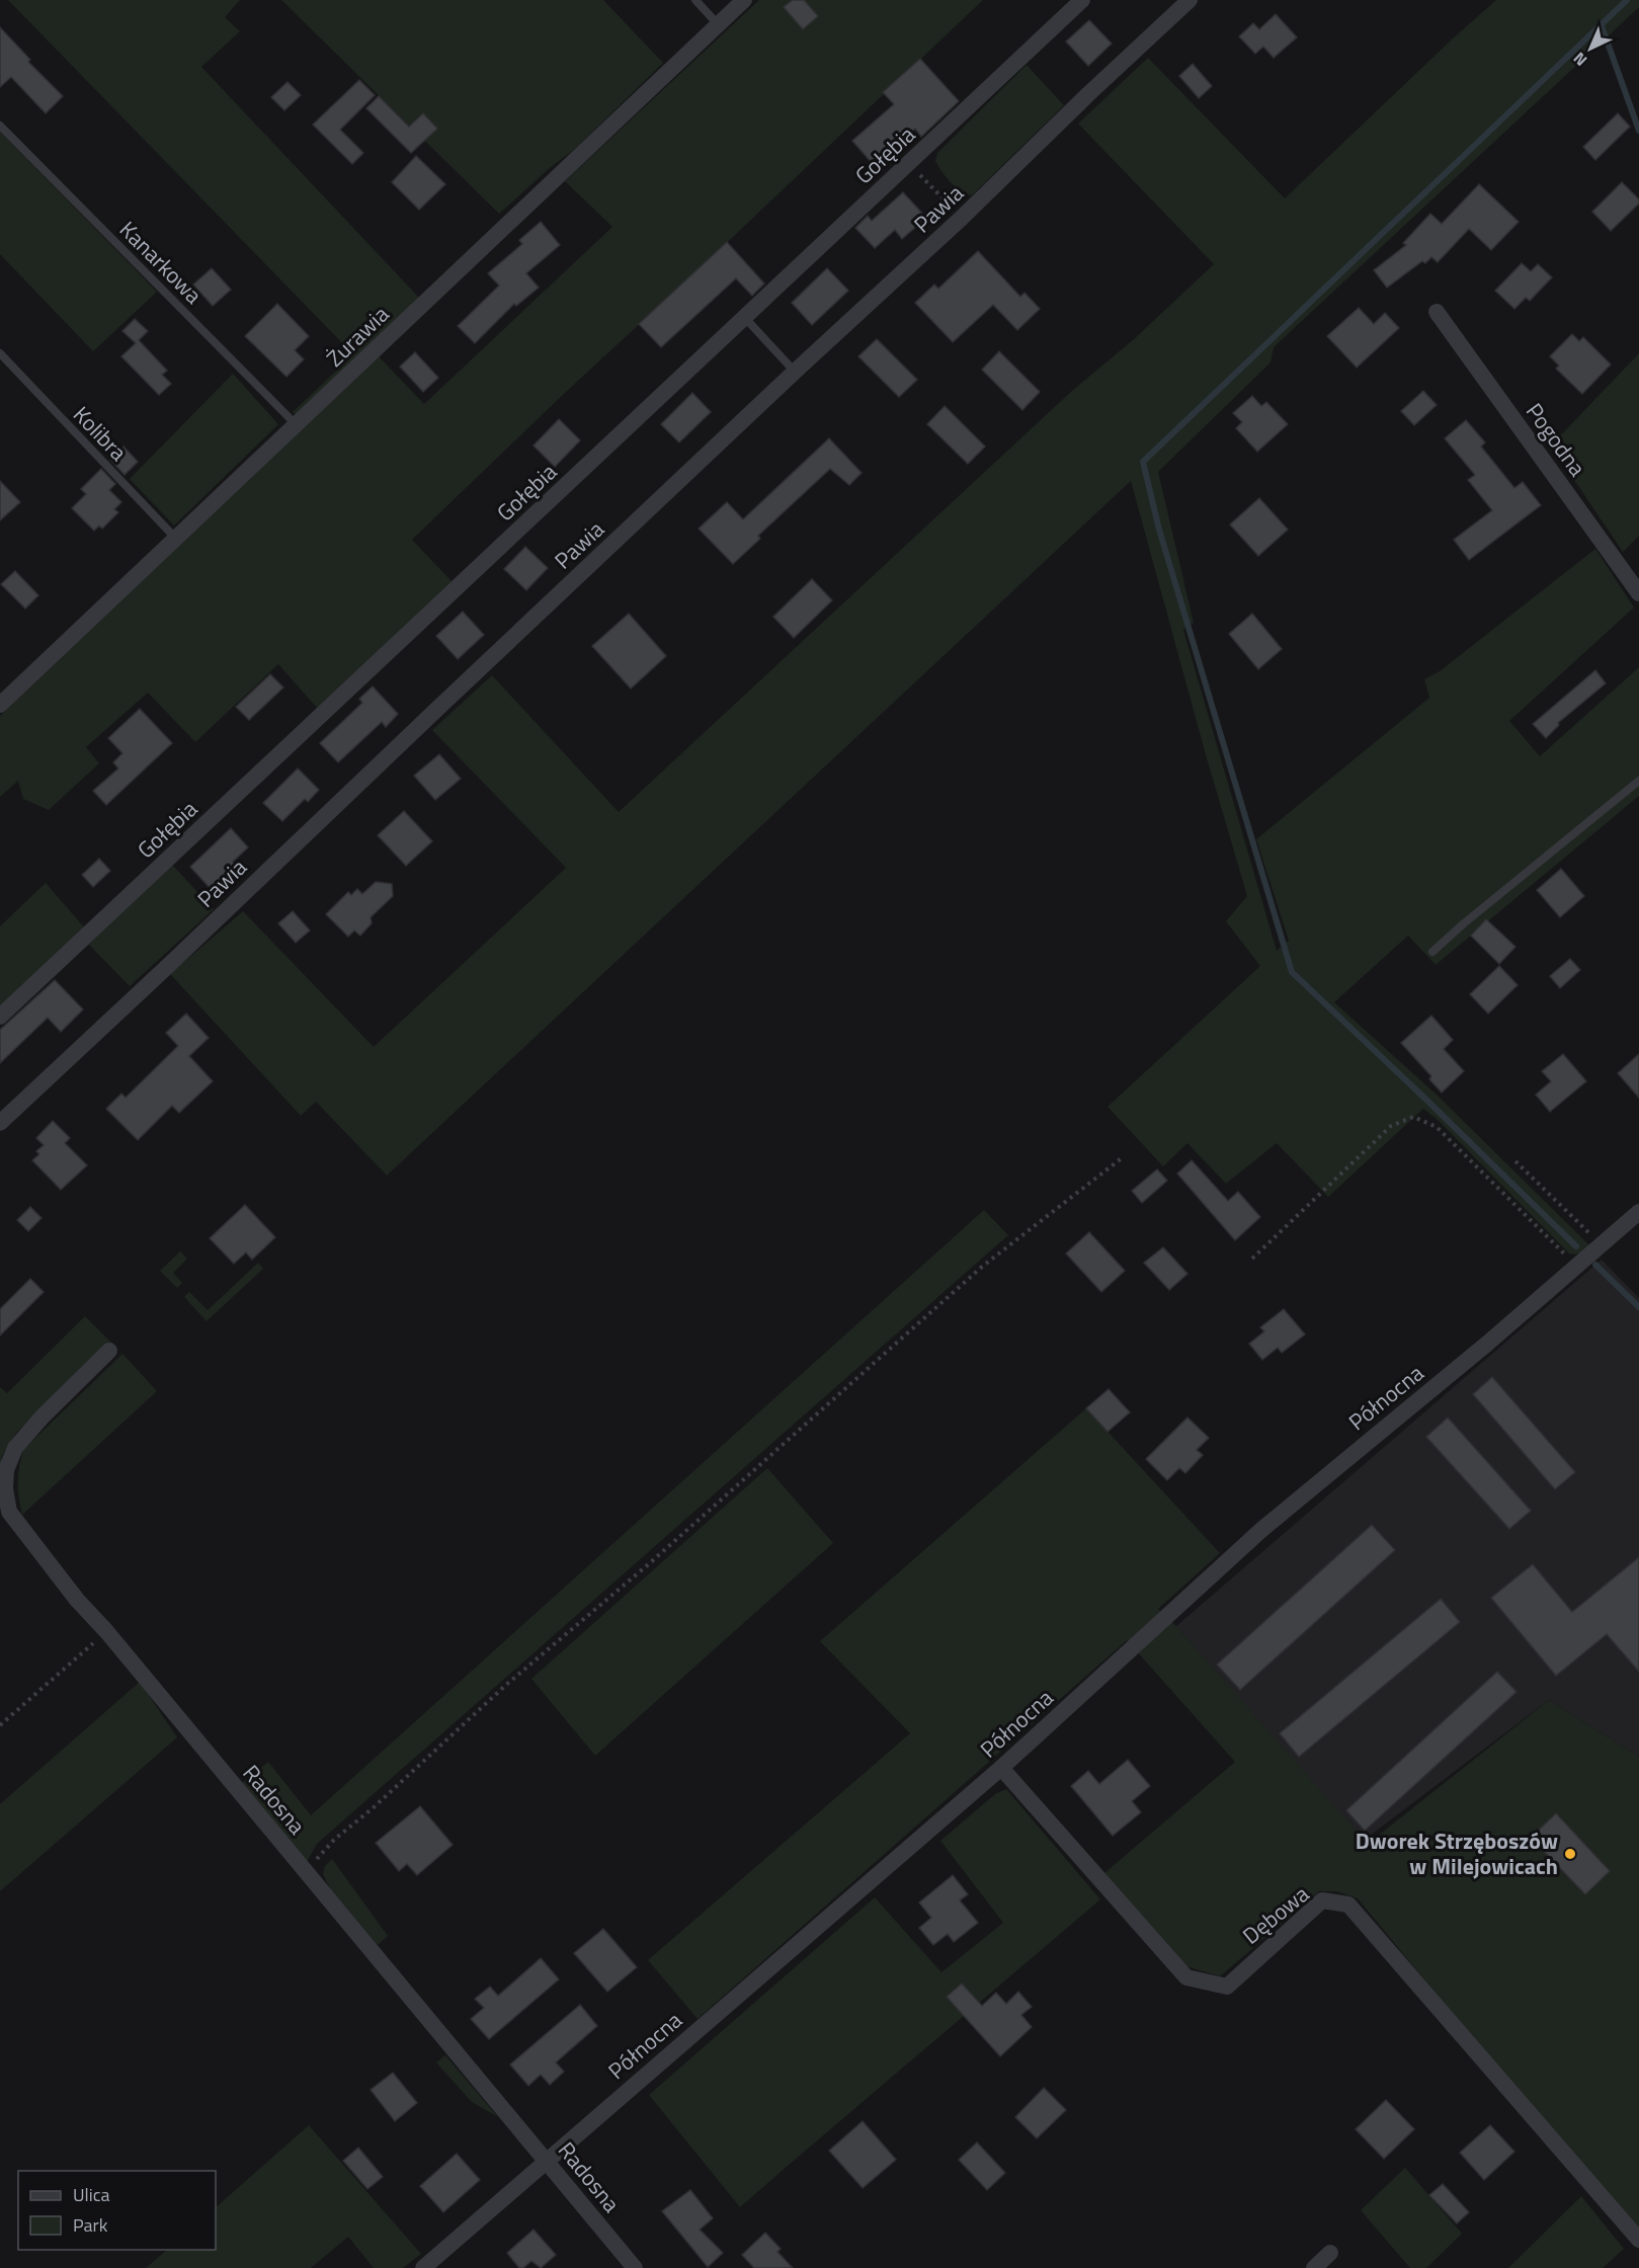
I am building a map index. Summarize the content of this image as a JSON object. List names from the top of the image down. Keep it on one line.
{"streets":{"street":["Gołębia","Pawia","Żurawia","Pogodna","Północna","Radosna","Dębowa"],"lane":["Kanarkowa","Kolibra"]},"crossings":[["Kanarkowa","Żurawia"],["Żurawia","Kolibra"],["Północna","Radosna"],["Północna","Dębowa"]],"places":["Dworek Strzęboszów w Milejowicach"],"legend":["Ulica","Park"],"north":"bottom left"}
